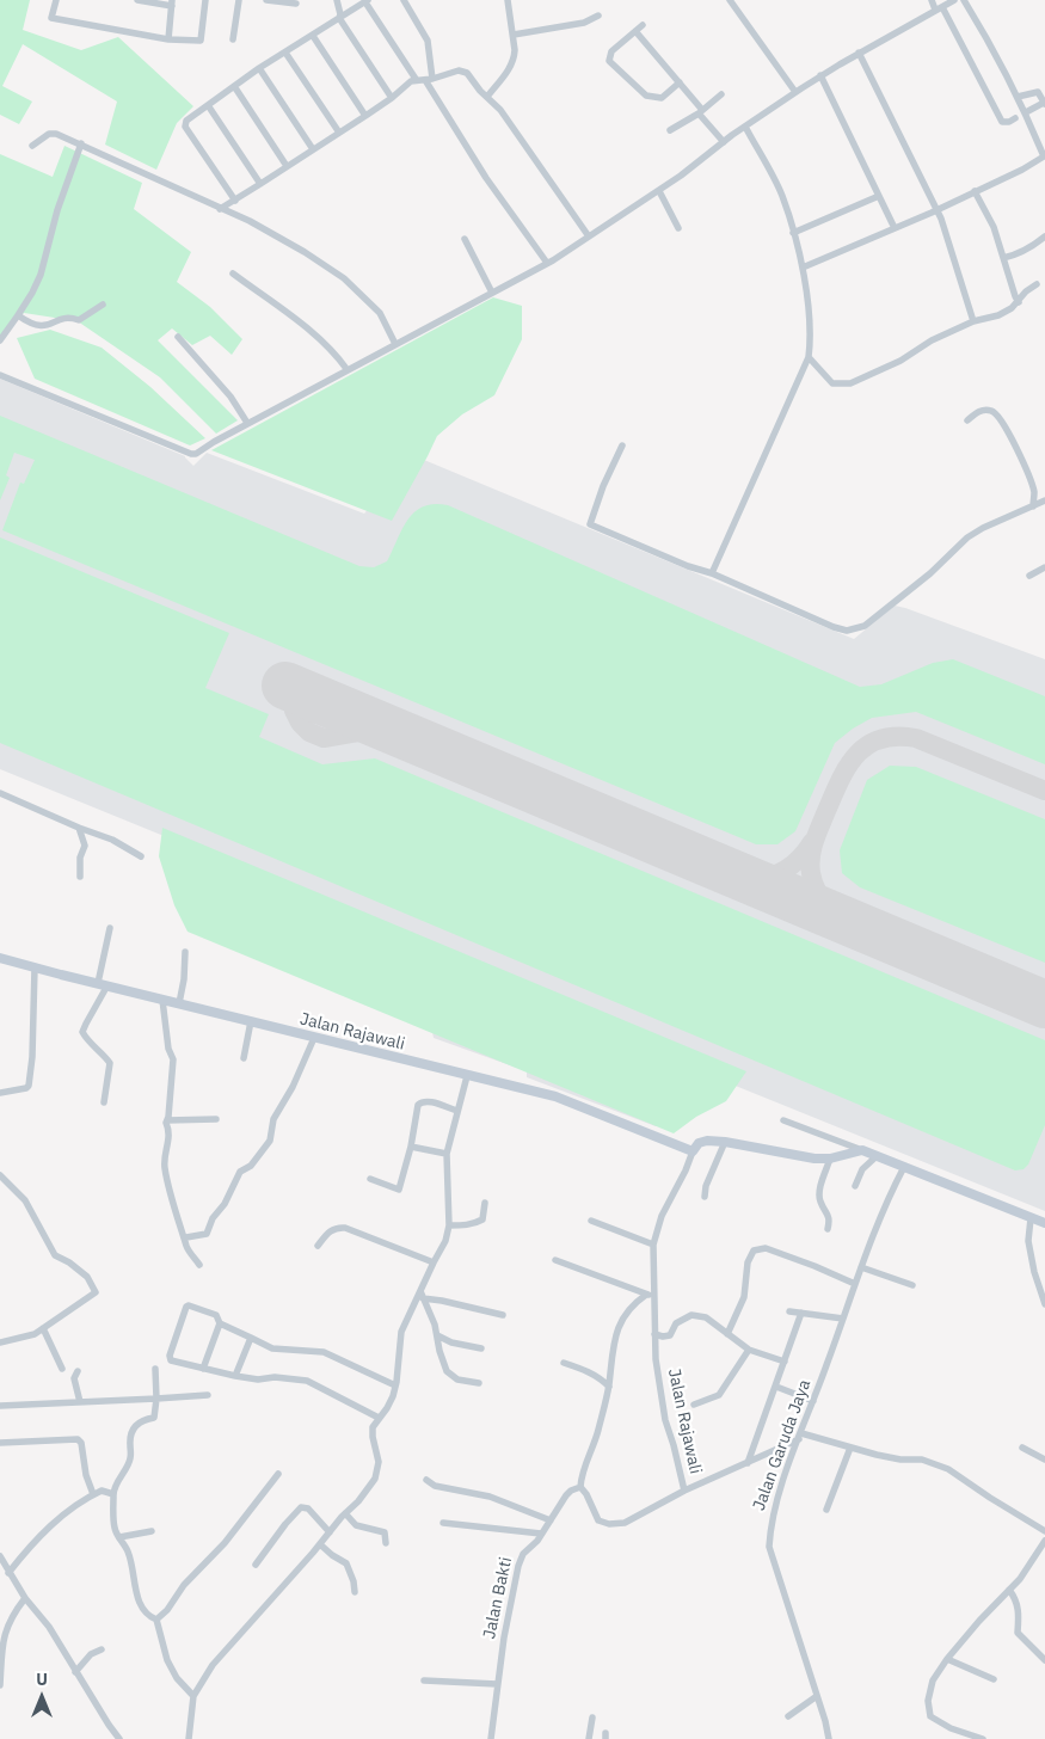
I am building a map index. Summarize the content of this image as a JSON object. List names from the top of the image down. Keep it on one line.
{"streets":{"street":["Jalan Rajawali","Jalan Garuda Jaya","Jalan Bakti"]},"north":"top"}
